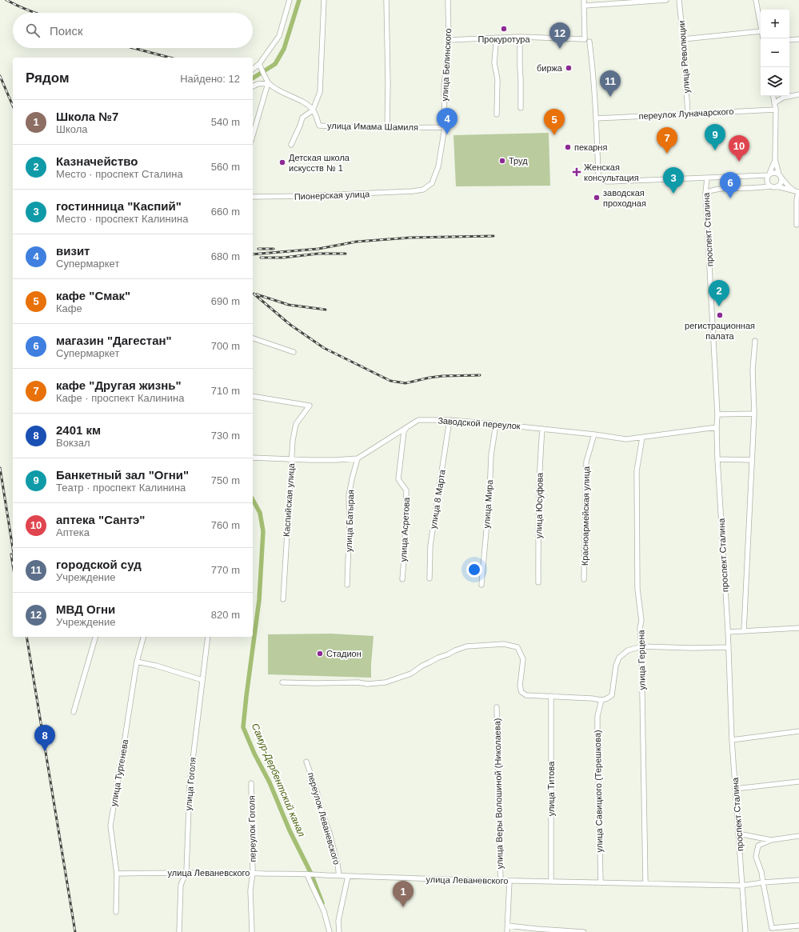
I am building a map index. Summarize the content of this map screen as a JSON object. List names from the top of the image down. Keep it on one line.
{"streets":{"street":["улица Революции","улица Белинского","переулок Луначарского","улица Имама Шамиля","Пионерская улица","проспект Сталина","Заводской переулок","улица 8 Марта","Каспийская улица","улица Мира","улица Юсуфова","Красноармейская улица","улица Батырая","улица Асретова","улица Герцена","улица Тургенева","улица Гоголя","улица Титова","улица Савицкого (Терешкова)","улица Веры Волошиной (Николаева)","переулок Леваневского","переулок Гоголя","улица Леваневского"]},"crossings":[["улица Революции","переулок Луначарского"],["улица Белинского","улица Имама Шамиля"],["улица Белинского","Пионерская улица"],["проспект Сталина","Заводской переулок"],["проспект Сталина","улица Леваневского"],["Заводской переулок","улица 8 Марта"],["Заводской переулок","Каспийская улица"],["Заводской переулок","улица Мира"],["Заводской переулок","улица Юсуфова"],["Заводской переулок","Красноармейская улица"],["Заводской переулок","улица Батырая"],["Заводской переулок","улица Асретова"],["Заводской переулок","улица Герцена"],["улица Герцена","улица Леваневского"],["улица Тургенева","улица Леваневского"],["улица Гоголя","улица Леваневского"],["улица Титова","улица Леваневского"],["улица Савицкого (Терешкова)","улица Леваневского"],["улица Веры Волошиной (Николаева)","улица Леваневского"],["переулок Леваневского","улица Леваневского"],["переулок Гоголя","улица Леваневского"]],"water":["Самур-Дербентский канал"],"places":{"other":["Прокуротура","биржа","пекарня","Труд","Детская школа искусств № 1","заводская проходная","регистрационная палата","Стадион"],"health":["Женская консультация"]},"page":{"map_buttons":["+","−"],"search":"Поиск","pins":["12","11","4","5","9","7","10","3","6","2","8","1"],"heading":["Рядом","Найдено: 12"],"list":[{"mark":"1","name":"Школа №7","note":"Школа","value":"540 m"},{"mark":"2","name":"Казначейство","note":"Место · проспект Сталина","value":"560 m"},{"mark":"3","name":"гостинница \"Каспий\"","note":"Место · проспект Калинина","value":"660 m"},{"mark":"4","name":"визит","note":"Супермаркет","value":"680 m"},{"mark":"5","name":"кафе \"Смак\"","note":"Кафе","value":"690 m"},{"mark":"6","name":"магазин \"Дагестан\"","note":"Супермаркет","value":"700 m"},{"mark":"7","name":"кафе \"Другая жизнь\"","note":"Кафе · проспект Калинина","value":"710 m"},{"mark":"8","name":"2401 км","note":"Вокзал","value":"730 m"},{"mark":"9","name":"Банкетный зал \"Огни\"","note":"Театр · проспект Калинина","value":"750 m"},{"mark":"10","name":"аптека \"Сантэ\"","note":"Аптека","value":"760 m"},{"mark":"11","name":"городской суд","note":"Учреждение","value":"770 m"},{"mark":"12","name":"МВД Огни","note":"Учреждение","value":"820 m"}]}}
